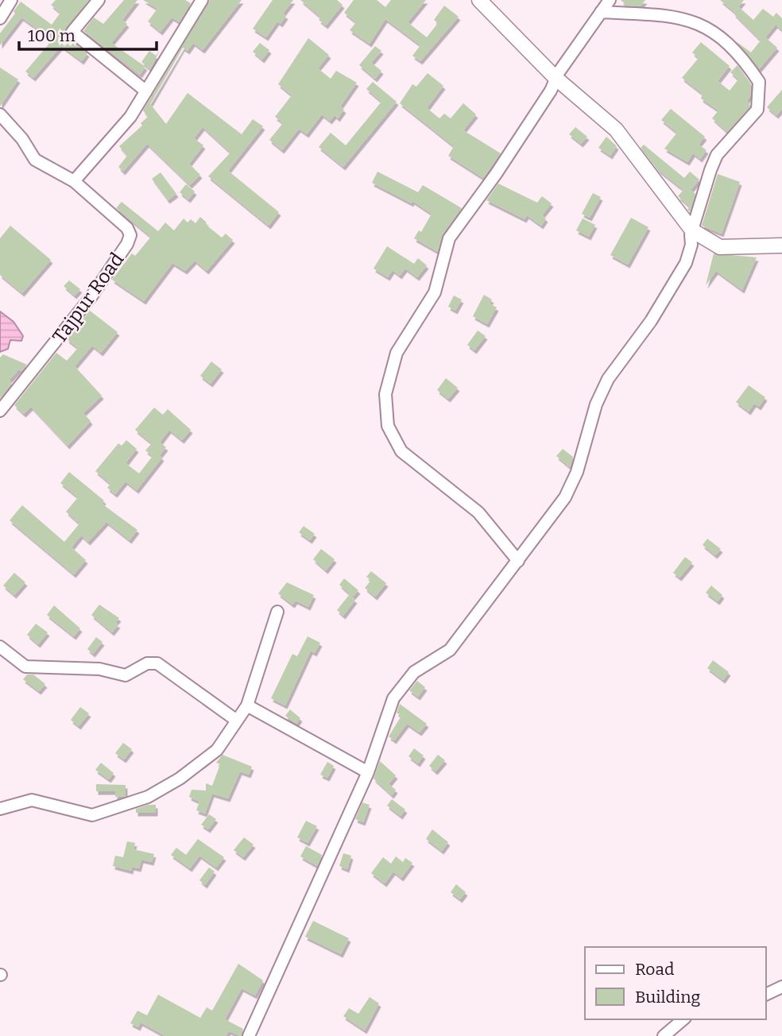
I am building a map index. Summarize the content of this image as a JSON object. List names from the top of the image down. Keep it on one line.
{"streets":{"street":["Tajpur Road"]},"legend":["Road","Building"],"scale_bar":"100 m"}
